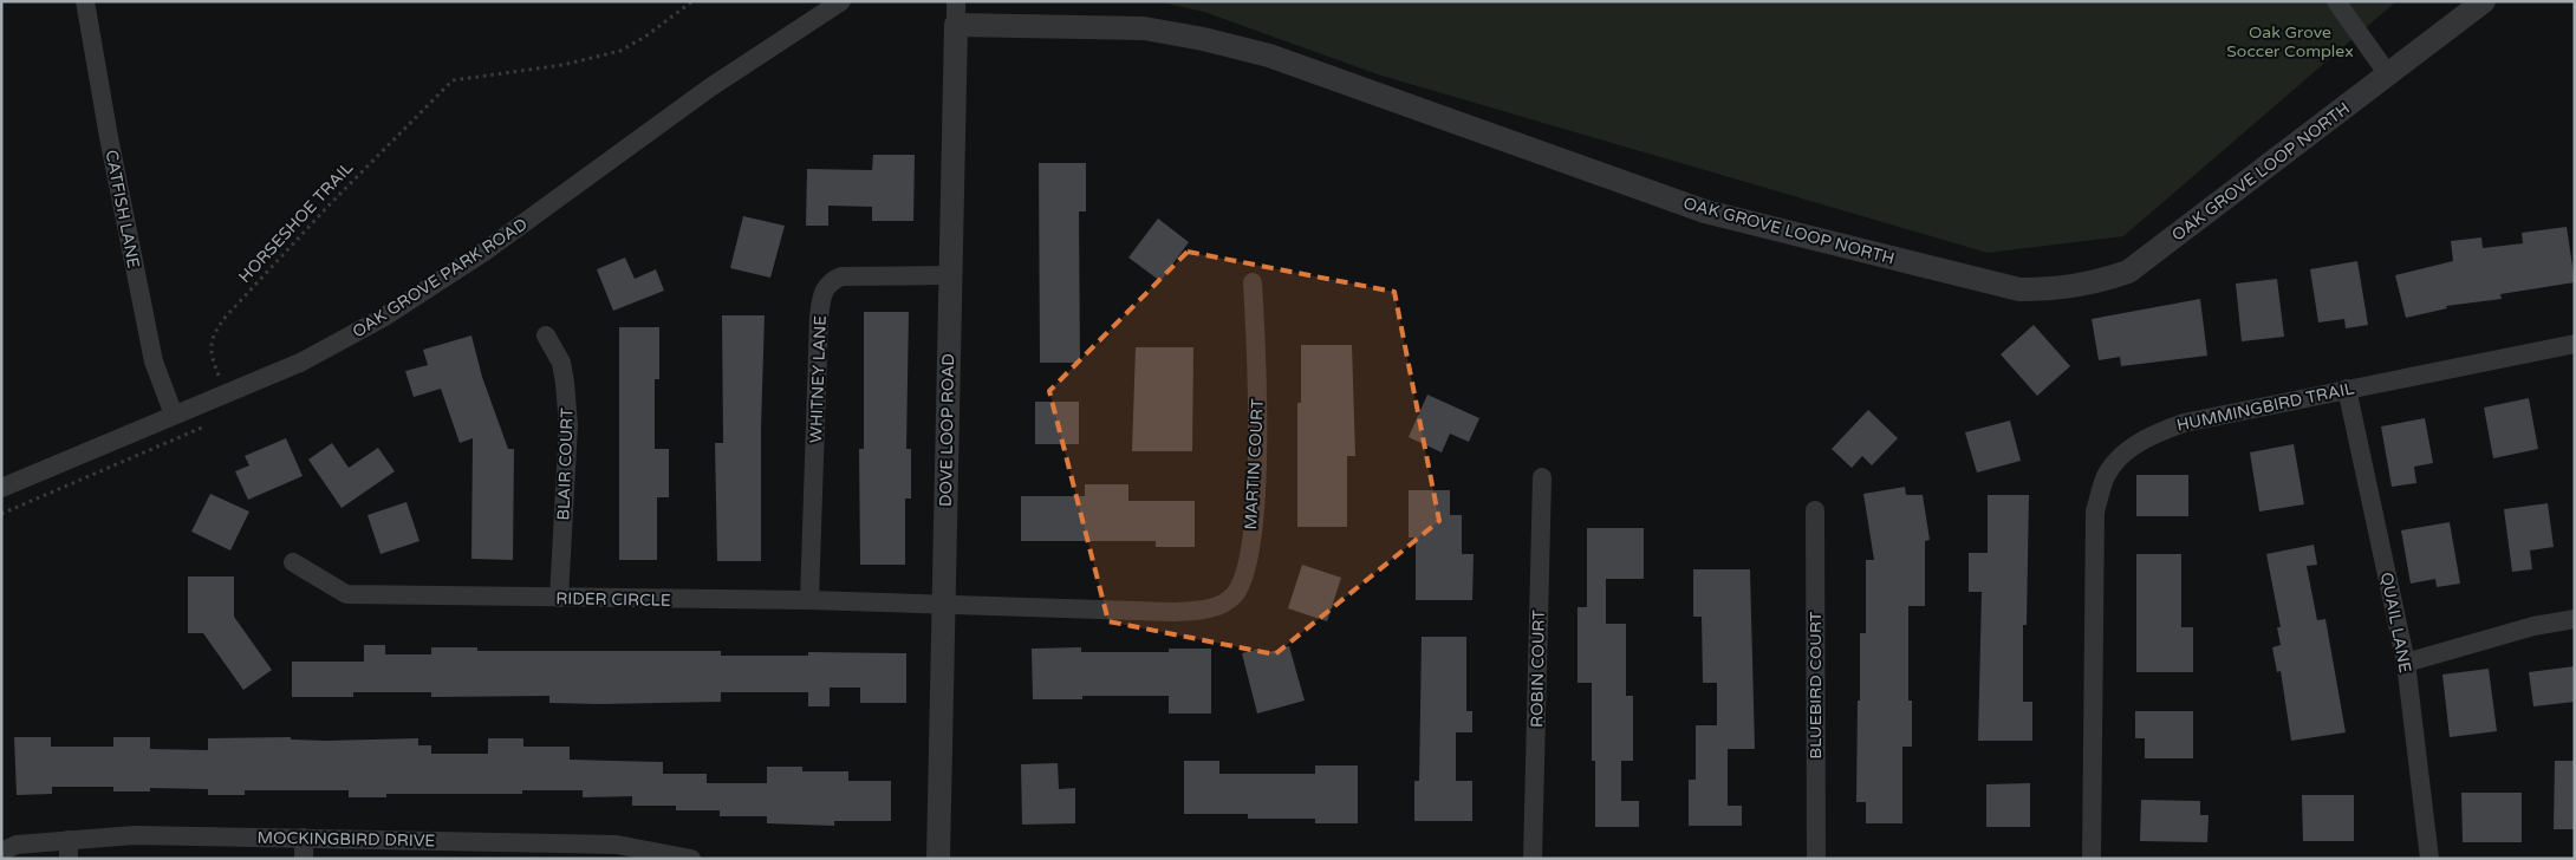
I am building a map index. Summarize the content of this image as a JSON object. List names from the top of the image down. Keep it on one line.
{"streets":{"street":["OAK GROVE LOOP NORTH","CATFISH LANE","OAK GROVE PARK ROAD","WHITNEY LANE","HUMMINGBIRD TRAIL","DOVE LOOP ROAD","BLAIR COURT","MARTIN COURT","RIDER CIRCLE","QUAIL LANE","ROBIN COURT","BLUEBIRD COURT","MOCKINGBIRD DRIVE"],"path":["HORSESHOE TRAIL"]},"crossings":[["OAK GROVE LOOP NORTH","DOVE LOOP ROAD"],["CATFISH LANE","OAK GROVE PARK ROAD"],["HORSESHOE TRAIL","OAK GROVE PARK ROAD"],["WHITNEY LANE","DOVE LOOP ROAD"],["WHITNEY LANE","RIDER CIRCLE"],["HUMMINGBIRD TRAIL","QUAIL LANE"],["DOVE LOOP ROAD","MARTIN COURT"],["DOVE LOOP ROAD","RIDER CIRCLE"],["BLAIR COURT","RIDER CIRCLE"],["MARTIN COURT","RIDER CIRCLE"]],"parks":["Oak Grove Soccer Complex"]}
